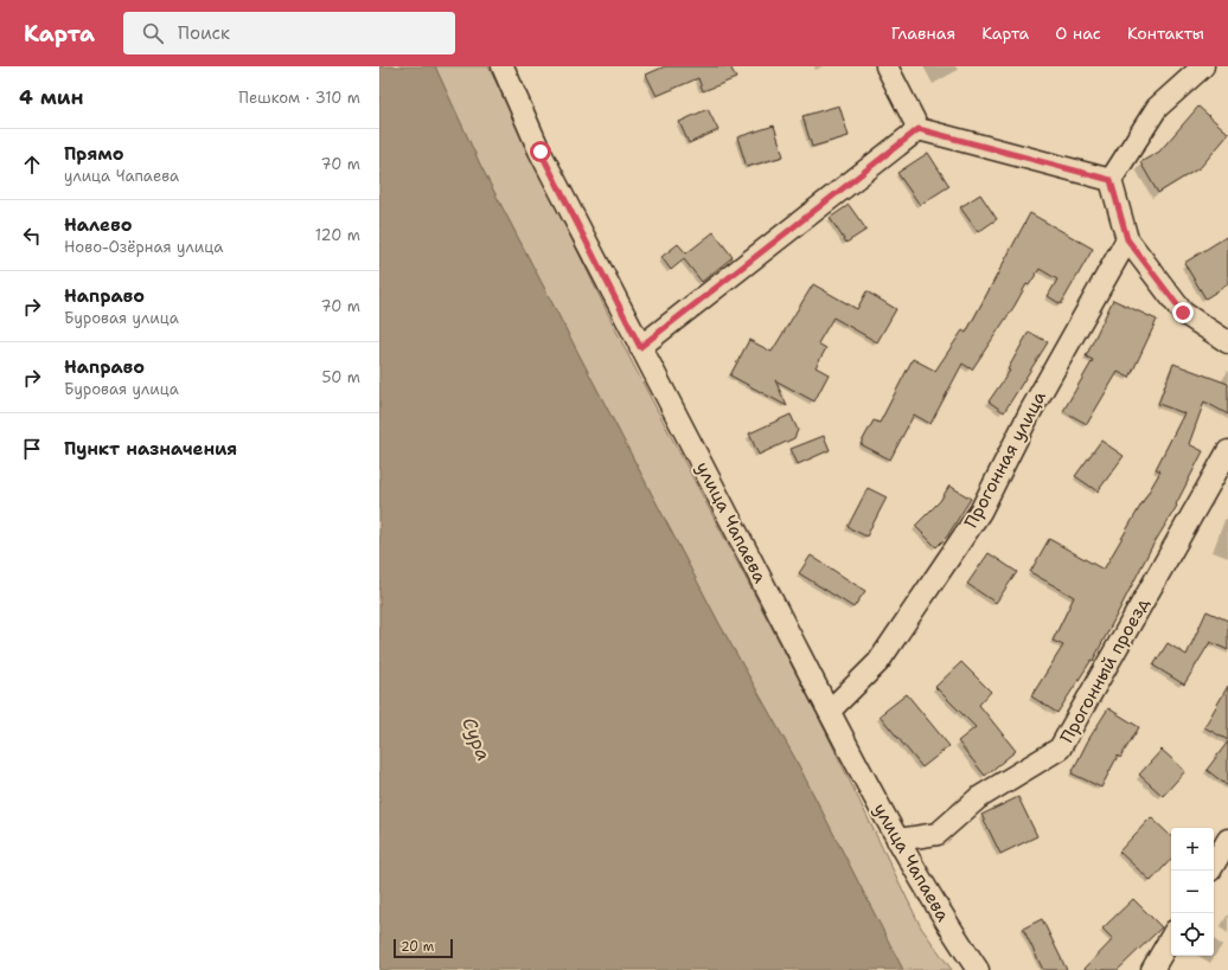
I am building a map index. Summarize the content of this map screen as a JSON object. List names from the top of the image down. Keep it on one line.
{"streets":{"street":["Прогонная улица","улица Чапаева","Прогонный проезд"]},"crossings":[["Прогонная улица","улица Чапаева"],["улица Чапаева","Прогонный проезд"]],"water":["Сура"],"scale_bar":"20 m","page":{"header":"Карта","search":"Поиск","nav":["Главная","Карта","О нас","Контакты"],"heading":["4 мин","Пешком · 310 m"],"list":[["Прямо","улица Чапаева","70 m"],["Налево","Ново-Озёрная улица","120 m"],["Направо","Буровая улица","70 m"],["Направо","Буровая улица","50 m"],"Пункт назначения"],"map_buttons":["+","−"],"scale":"20 m"}}
